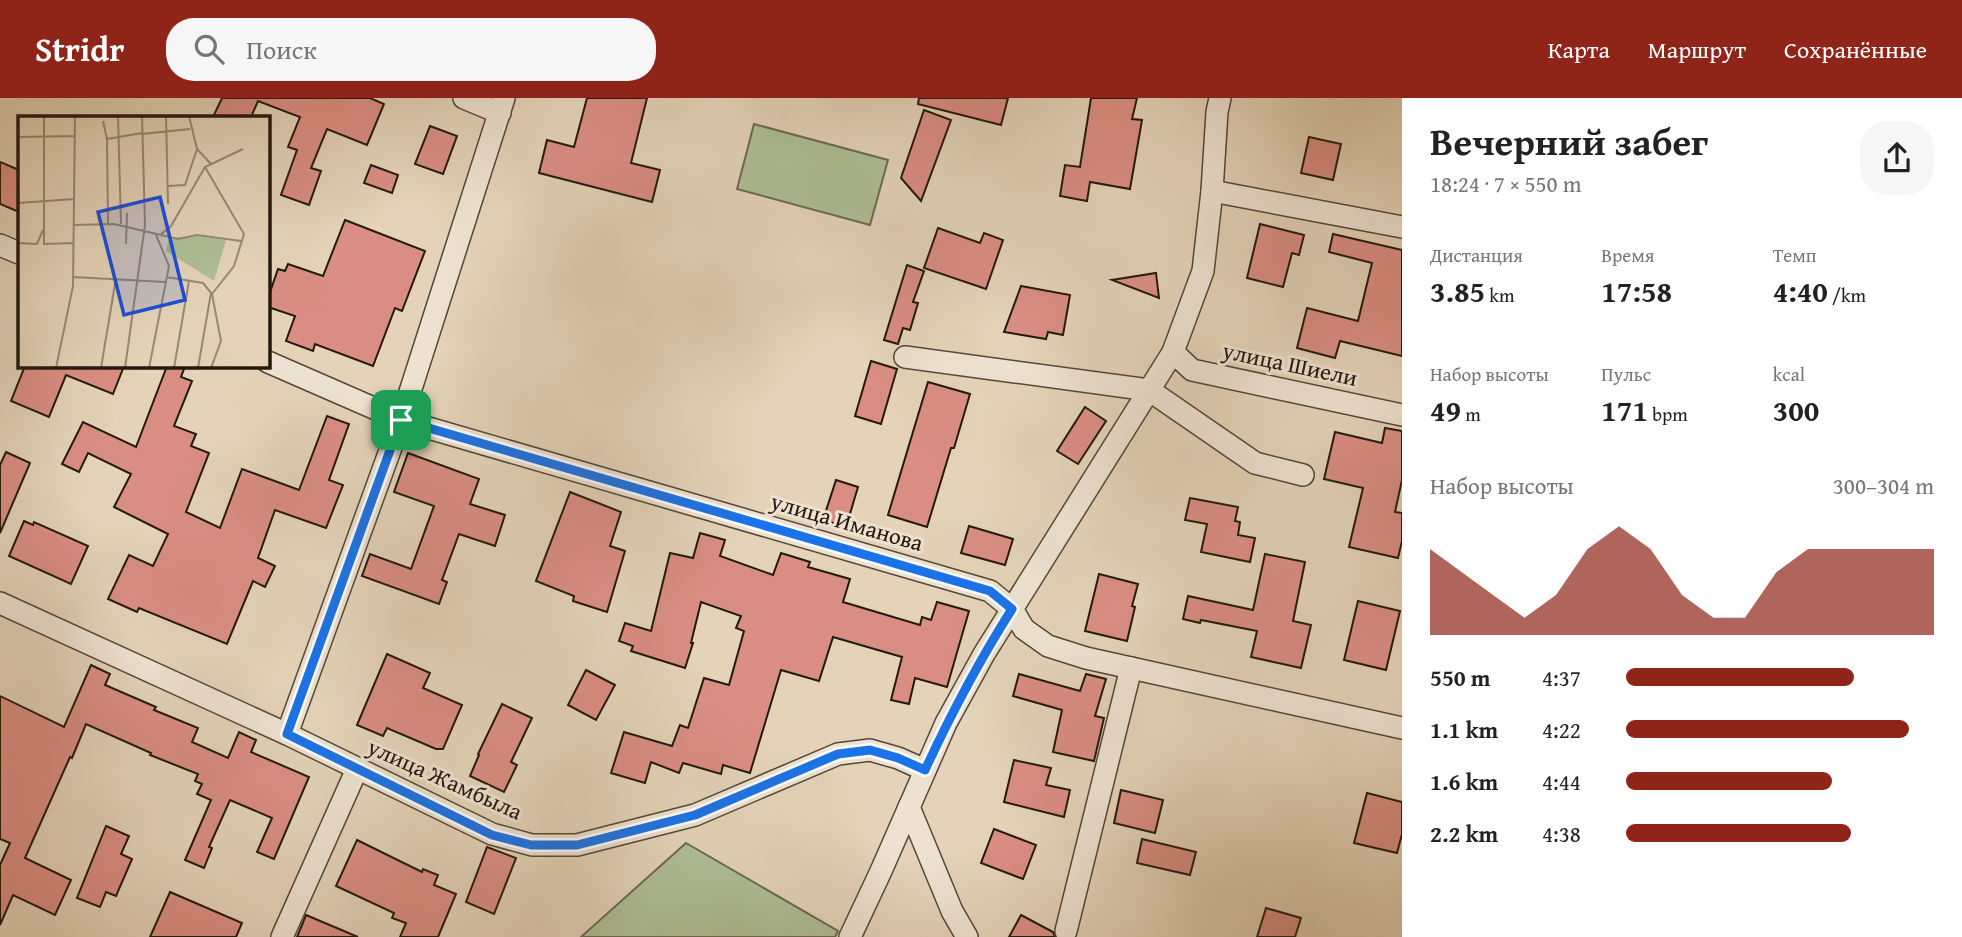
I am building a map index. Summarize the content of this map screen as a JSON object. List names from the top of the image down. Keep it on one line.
{"streets":{"street":["улица Шиели","улица Иманова","улица Жамбыла"]},"page":{"header":"Stridr","search":"Поиск","nav":["Карта","Маршрут","Сохранённые"],"heading":["Вечерний забег","18:24 · 7 × 550 m"],"stats":[["Дистанция","3.85 km"],["Время","17:58"],["Темп","4:40 /km"],["Набор высоты","49 m"],["Пульс","171 bpm"],["kcal","300"]],"chart":["Набор высоты","300–304 m"],"list":[{"name":"550 m","note":"4:37"},{"name":"1.1 km","note":"4:22"},{"name":"1.6 km","note":"4:44"},{"name":"2.2 km","note":"4:38"}]}}
